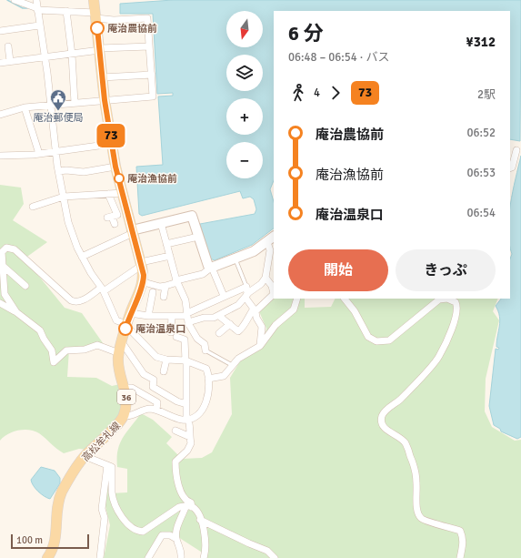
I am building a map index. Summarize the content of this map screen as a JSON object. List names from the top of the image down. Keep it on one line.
{"streets":{"main road":["36","高松牟礼線"]},"places":{"other":["庵治農協前","庵治漁協前","庵治温泉口"],"public building":["庵治郵便局"]},"lines":["bus line 73"],"scale_bar":"100 m","north":"bottom","page":{"on_map":"73","map_buttons":["+","−"],"heading":["6 分","06:48 – 06:54 · バス","¥312"],"legs":["4","73","2駅"],"list":[{"name":"庵治農協前","value":"06:52"},{"name":"庵治漁協前","value":"06:53"},{"name":"庵治温泉口","value":"06:54"}],"buttons":["開始","きっぷ"],"scale":"100 m"}}
